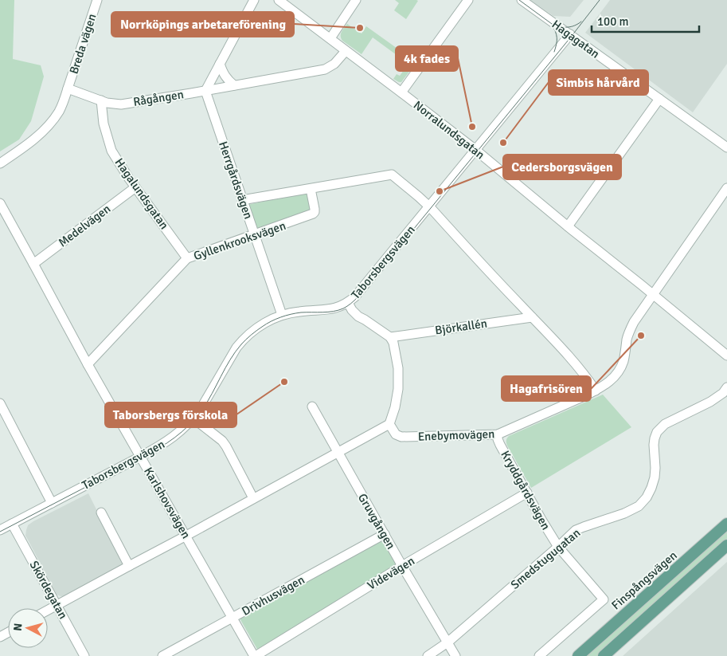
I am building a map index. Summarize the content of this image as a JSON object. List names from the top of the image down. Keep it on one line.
{"streets":{"main road":["Finspångsvägen"],"street":["Hagagatan","Breda vägen","Rågången","Norralundsgatan","Herrgårdsvägen","Hagalundsgatan","Medelvägen","Gyllenkrooksvägen","Taborsbergsvägen","Björkallén","Enebymovägen","Kryddgårdsvägen","Karlshovsvägen","Gruvgången","Smedstugugatan","Videvägen","Skördegatan","Drivhusvägen"]},"crossings":[["Hagagatan","Taborsbergsvägen"],["Breda vägen","Rågången"],["Rågången","Norralundsgatan"],["Rågången","Herrgårdsvägen"],["Rågången","Hagalundsgatan"],["Norralundsgatan","Taborsbergsvägen"],["Norralundsgatan","Enebymovägen"],["Herrgårdsvägen","Gyllenkrooksvägen"],["Herrgårdsvägen","Taborsbergsvägen"],["Hagalundsgatan","Medelvägen"],["Hagalundsgatan","Gyllenkrooksvägen"],["Medelvägen","Karlshovsvägen"],["Gyllenkrooksvägen","Karlshovsvägen"],["Taborsbergsvägen","Karlshovsvägen"],["Taborsbergsvägen","Skördegatan"],["Enebymovägen","Kryddgårdsvägen"],["Kryddgårdsvägen","Smedstugugatan"],["Kryddgårdsvägen","Videvägen"],["Karlshovsvägen","Videvägen"],["Karlshovsvägen","Drivhusvägen"],["Gruvgången","Smedstugugatan"],["Gruvgången","Videvägen"],["Gruvgången","Drivhusvägen"]],"places":["Norrköpings arbetareförening","4k fades","Simbis hårvård","Cedersborgsvägen","Hagafrisören","Taborsbergs förskola"],"scale_bar":"100 m","north":"left"}
